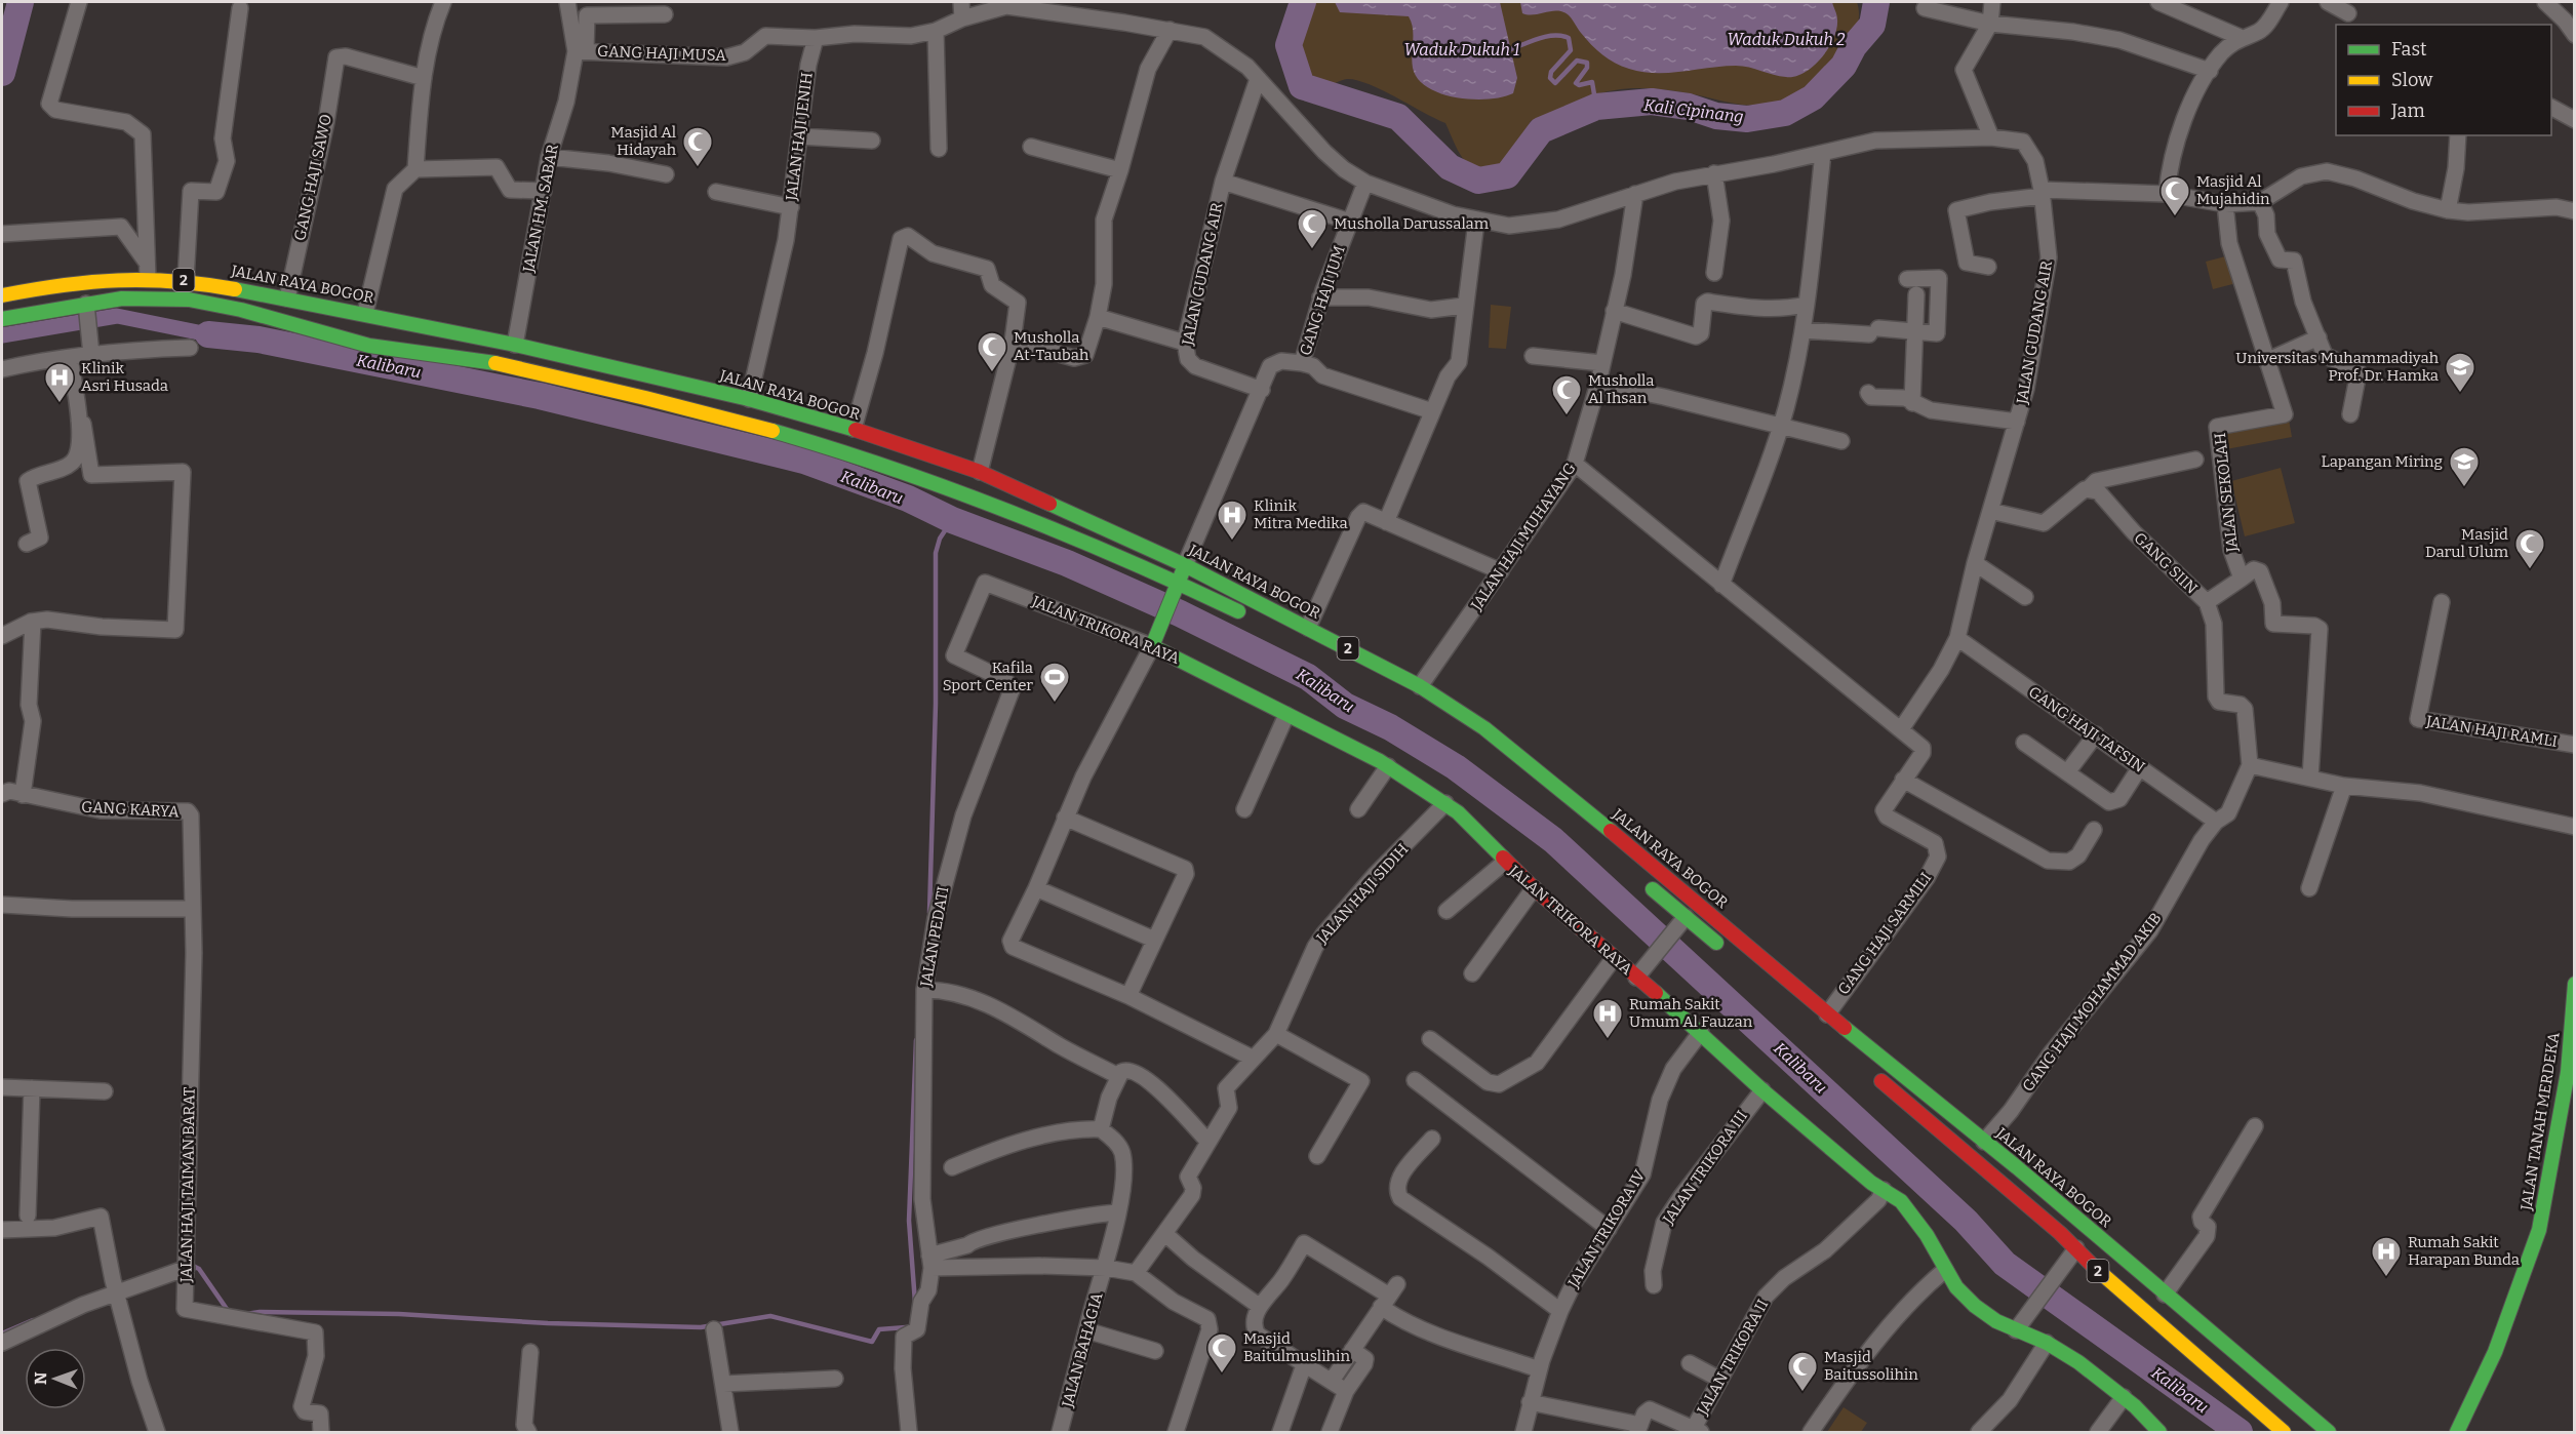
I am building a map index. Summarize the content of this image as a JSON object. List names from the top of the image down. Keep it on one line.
{"streets":{"main road":["2","JALAN RAYA BOGOR","JALAN TRIKORA RAYA","JALAN TANAH MERDEKA"],"street":["GANG HAJI MUSA","JALAN HAJI JENIH","GANG HAJI SAWO","JALAN HM. SABAR","JALAN GUDANG AIR","GANG HAJI JUM","JALAN SEKOLAH","JALAN HAJI MUHAYANG","GANG SIIN","GANG HAJI TAFSIN","JALAN HAJI RAMLI","GANG KARYA","JALAN HAJI SIDIH","GANG HAJI SARMILI","JALAN PEDATI","GANG HAJI MOHAMMAD AKIB","JALAN TRIKORA III","JALAN HAJI TAIMAN BARAT","JALAN TRIKORA IV","JALAN BAHAGIA","JALAN TRIKORA II"]},"crossings":[["GANG HAJI MUSA","JALAN HAJI JENIH"],["GANG HAJI MUSA","JALAN HM. SABAR"],["JALAN HAJI JENIH","JALAN RAYA BOGOR"],["GANG HAJI SAWO","JALAN RAYA BOGOR"],["JALAN HM. SABAR","JALAN RAYA BOGOR"],["JALAN GUDANG AIR","GANG HAJI JUM"],["JALAN GUDANG AIR","JALAN HAJI MUHAYANG"],["JALAN GUDANG AIR","GANG HAJI TAFSIN"],["JALAN RAYA BOGOR","JALAN HAJI MUHAYANG"],["JALAN RAYA BOGOR","GANG HAJI SARMILI"],["JALAN RAYA BOGOR","GANG HAJI MOHAMMAD AKIB"],["GANG SIIN","GANG HAJI MOHAMMAD AKIB"],["JALAN TRIKORA RAYA","JALAN HAJI SIDIH"],["JALAN TRIKORA RAYA","JALAN PEDATI"],["JALAN TRIKORA RAYA","JALAN TRIKORA III"],["JALAN TRIKORA RAYA","JALAN TRIKORA IV"],["JALAN TRIKORA RAYA","JALAN TRIKORA II"],["GANG HAJI TAFSIN","GANG HAJI MOHAMMAD AKIB"],["GANG KARYA","JALAN HAJI TAIMAN BARAT"]],"water":["Waduk Dukuh 2","Waduk Dukuh 1","Kali Cipinang","Kalibaru"],"places":{"mosque":["Masjid Al Hidayah","Masjid Al Mujahidin","Musholla Darussalam","Musholla At-Taubah","Musholla Al Ihsan","Masjid Darul Ulum","Masjid Baitulmuslihin","Masjid Baitussolihin"],"school or university":["Universitas Muhammadiyah Prof. Dr. Hamka","Lapangan Miring"],"hospital":["Klinik Asri Husada","Klinik Mitra Medika","Rumah Sakit Umum Al Fauzan","Rumah Sakit Harapan Bunda"],"sports":["Kafila Sport Center"]},"legend":["Fast","Slow","Jam"],"north":"left"}
